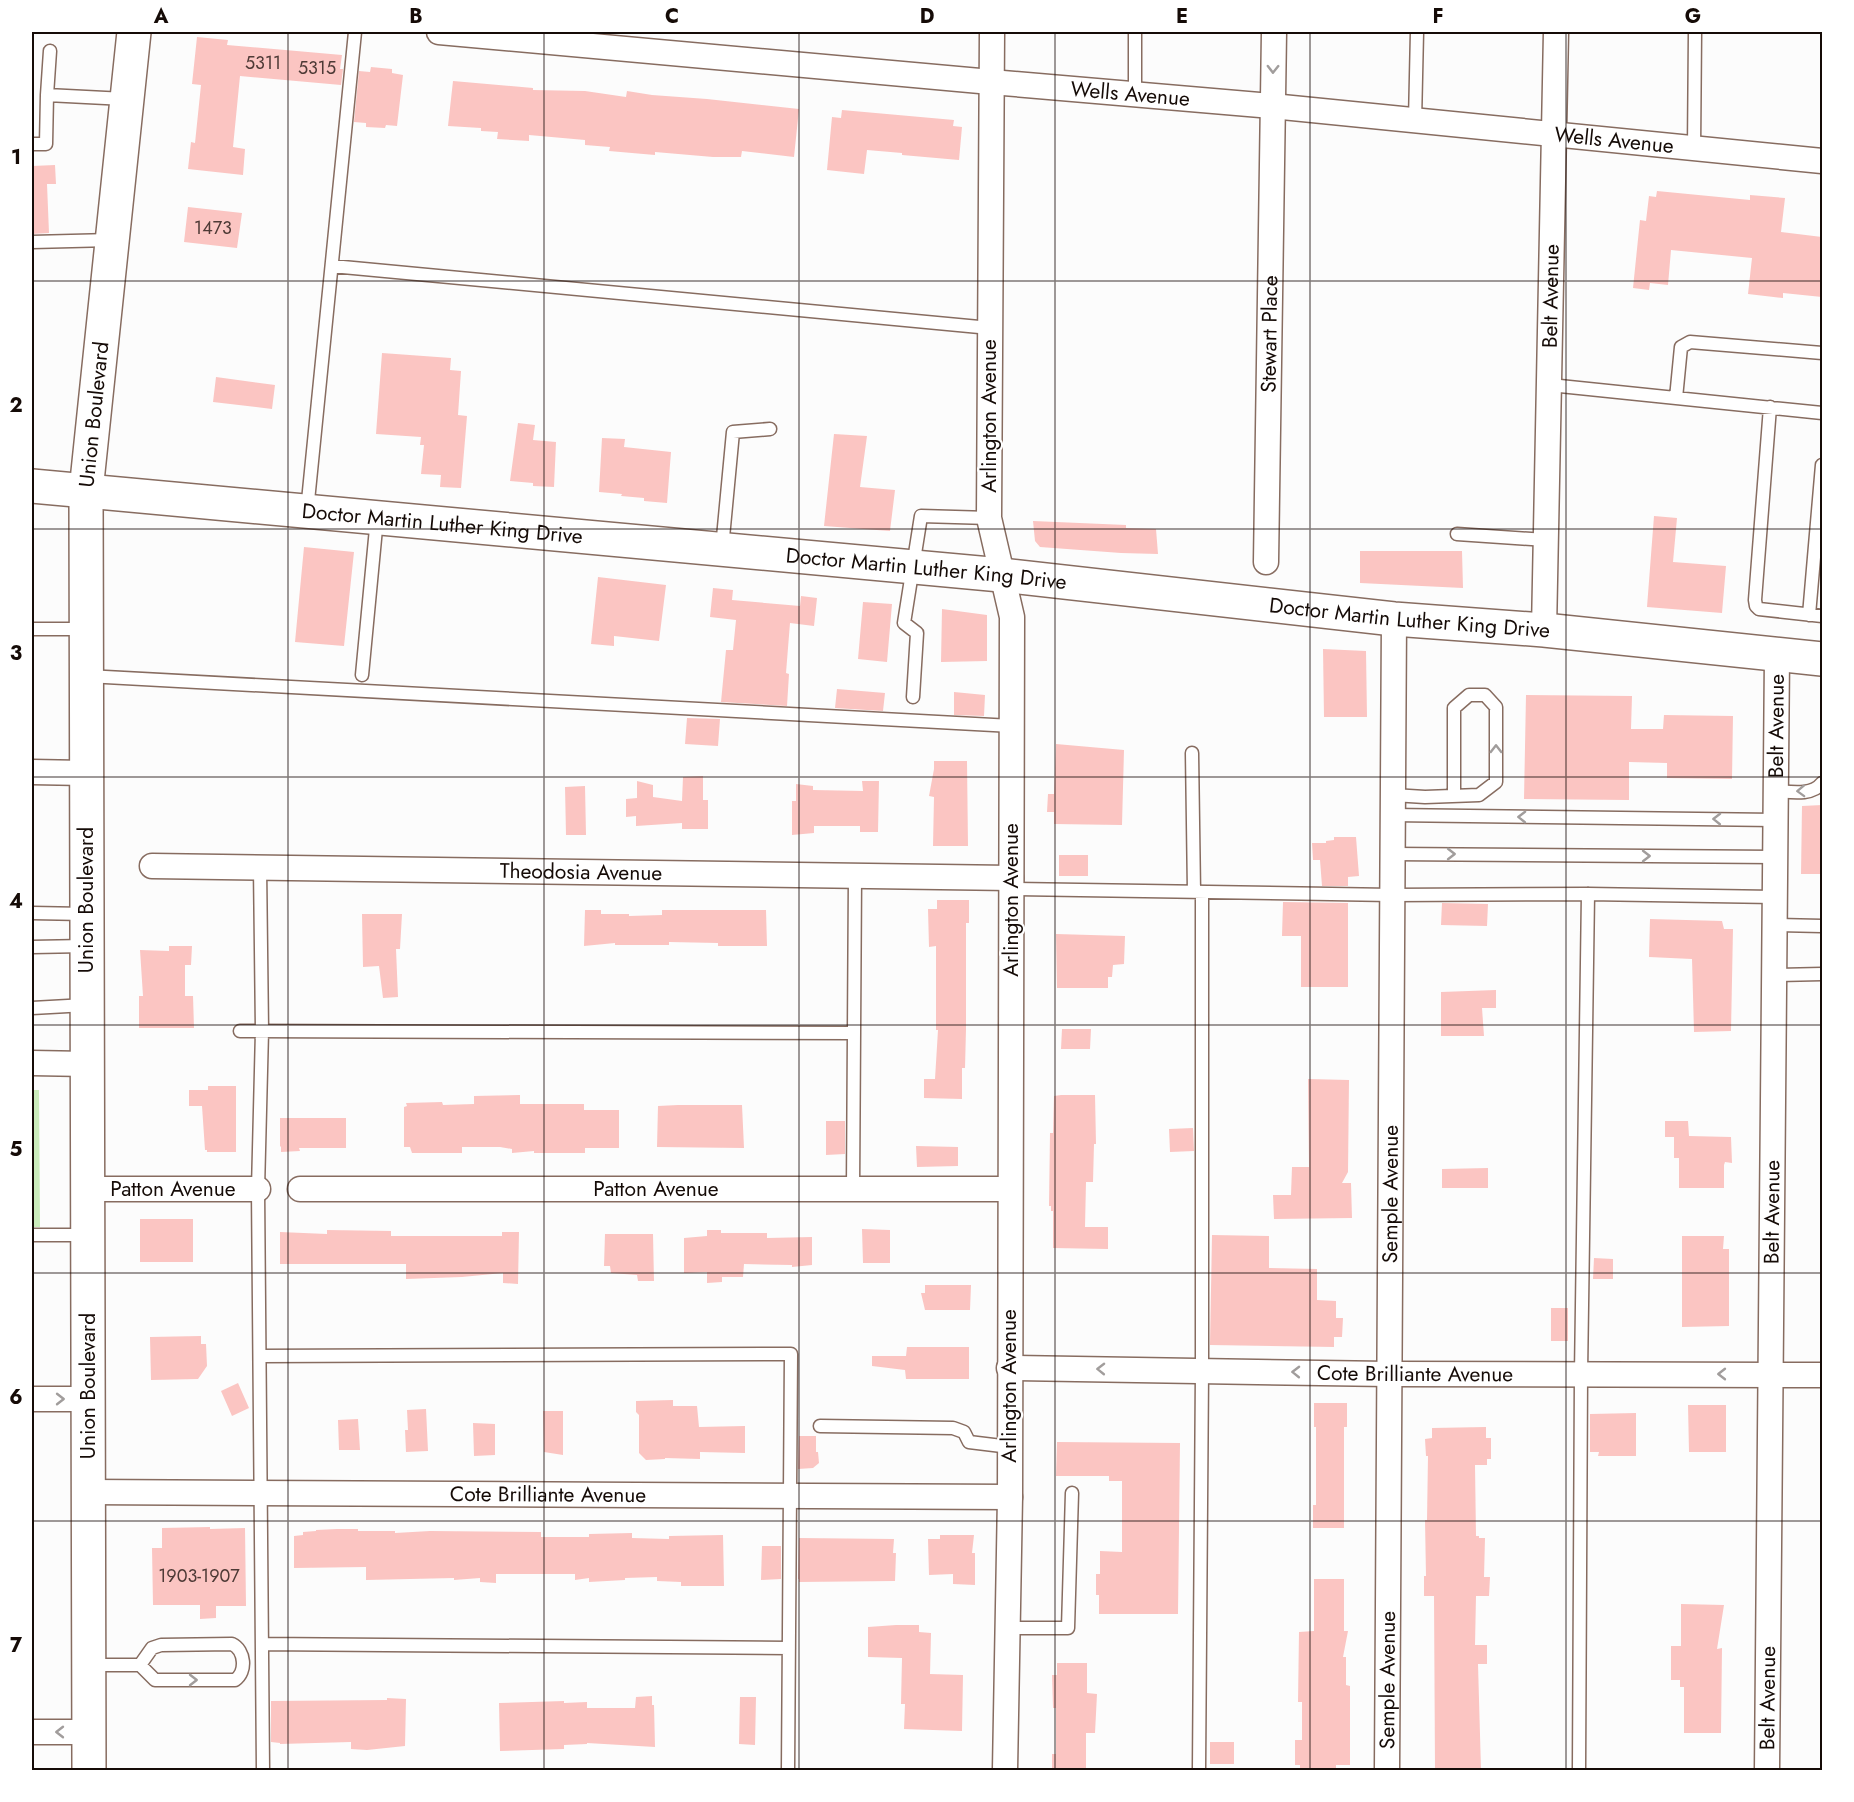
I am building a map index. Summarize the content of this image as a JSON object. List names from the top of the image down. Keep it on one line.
{"streets":{"main road":["Union Boulevard","Doctor Martin Luther King Drive"],"street":["Wells Avenue","Belt Avenue","Stewart Place","Arlington Avenue","Theodosia Avenue","Patton Avenue","Semple Avenue","Cote Brilliante Avenue"]},"crossings":[["Wells Avenue","Belt Avenue"],["Wells Avenue","Stewart Place"],["Wells Avenue","Arlington Avenue"],["Belt Avenue","Doctor Martin Luther King Drive"],["Belt Avenue","Cote Brilliante Avenue"],["Union Boulevard","Doctor Martin Luther King Drive"],["Union Boulevard","Patton Avenue"],["Union Boulevard","Cote Brilliante Avenue"],["Arlington Avenue","Doctor Martin Luther King Drive"],["Arlington Avenue","Theodosia Avenue"],["Arlington Avenue","Patton Avenue"],["Arlington Avenue","Cote Brilliante Avenue"],["Doctor Martin Luther King Drive","Semple Avenue"],["Semple Avenue","Cote Brilliante Avenue"]],"house_numbers":["5311","5315","1473","1903-1907"],"grid":{"columns":["A","B","C","D","E","F","G"],"rows":["1","2","3","4","5","6","7"]}}
